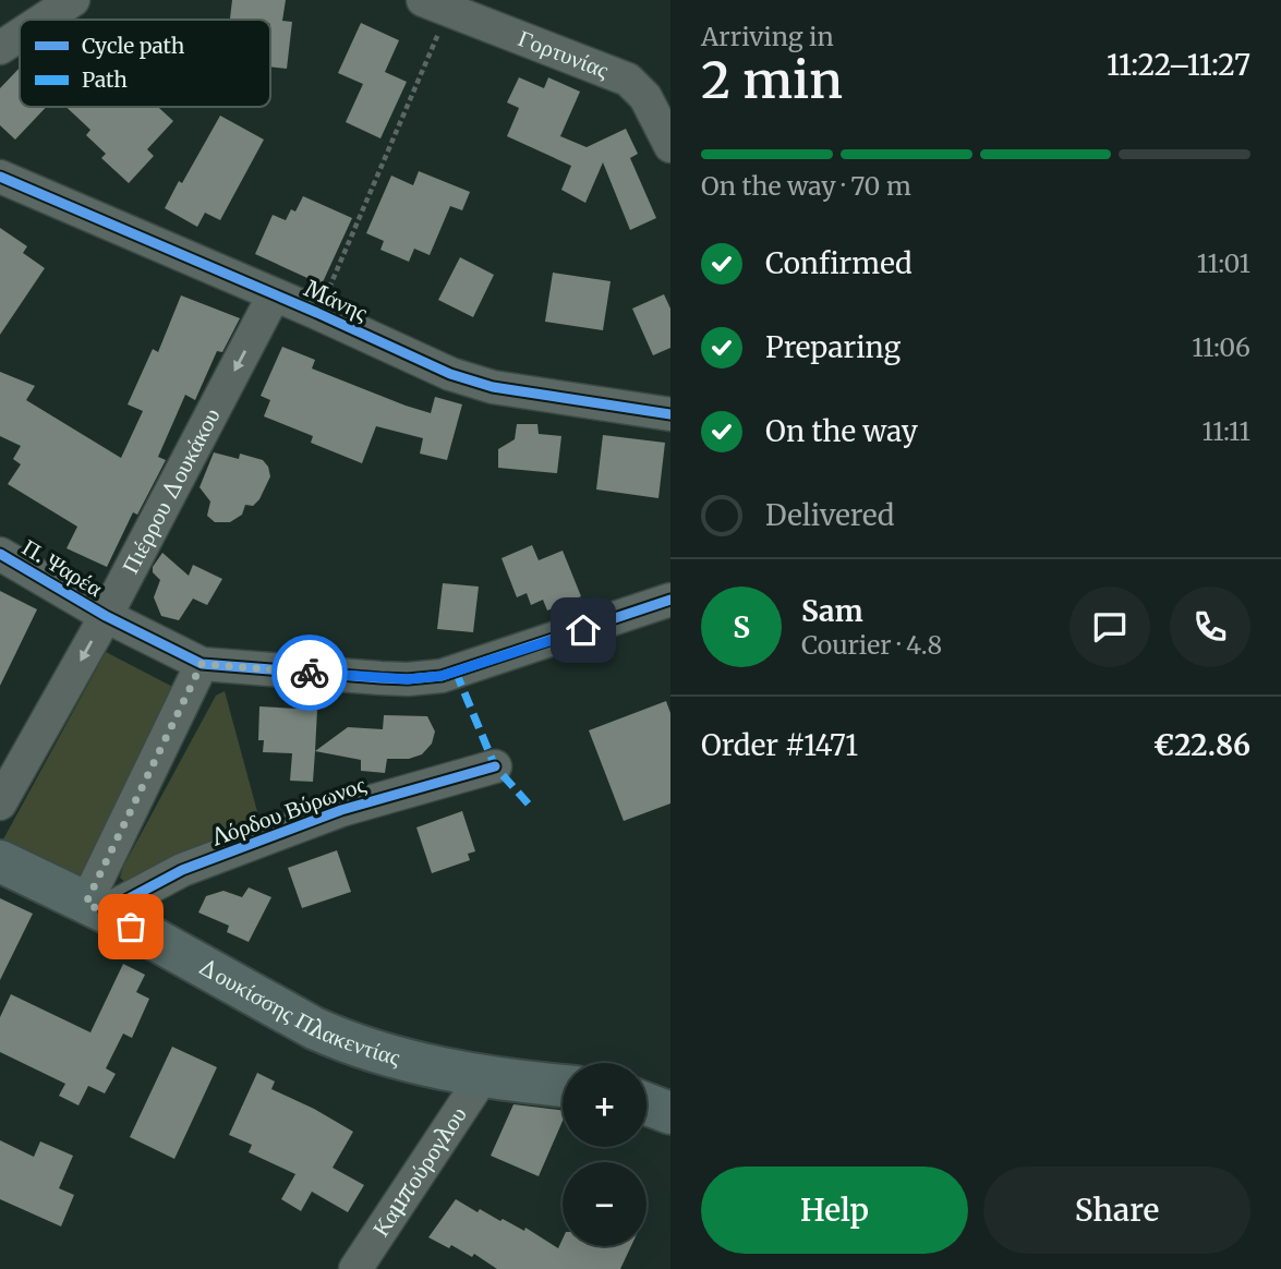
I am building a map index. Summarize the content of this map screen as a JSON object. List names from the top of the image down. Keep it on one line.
{"streets":{"main road":["Δουκίσσης Πλακεντίας"],"street":["Γορτυνίας","Μάνης","Πιέρρου Δουκάκου","Π. Ψαρέα","Λόρδου Βύρωνος","Καμπούρογλου"]},"crossings":[["Μάνης","Πιέρρου Δουκάκου"],["Πιέρρου Δουκάκου","Π. Ψαρέα"],["Λόρδου Βύρωνος","Δουκίσσης Πλακεντίας"],["Δουκίσσης Πλακεντίας","Καμπούρογλου"]],"legend":["Cycle path","Path"],"page":{"heading":["2 min","Arriving in","11:22–11:27"],"panel":["Sam","Courier · 4.8","Order #1471","€22.86"],"bar":"On the way · 70 m","list":[["Confirmed","11:01"],["Preparing","11:06"],["On the way","11:11"],"Delivered"],"round":"S","map_buttons":["+","−"],"buttons":["Help","Share"]}}
